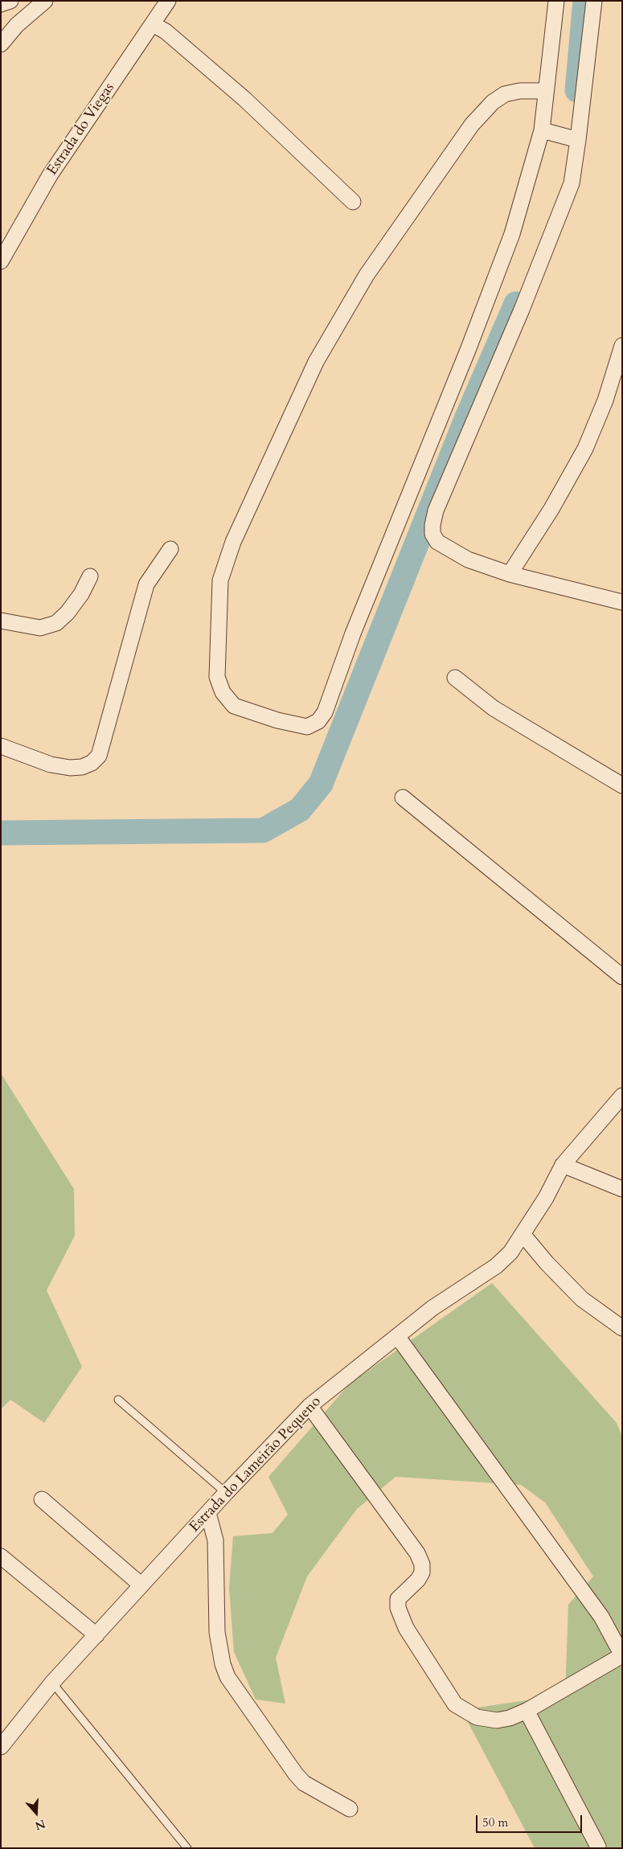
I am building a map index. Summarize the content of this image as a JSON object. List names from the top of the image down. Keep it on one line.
{"streets":{"street":["Estrada do Viegas","Estrada do Lameirão Pequeno"]},"scale_bar":"50 m","north":"bottom"}
